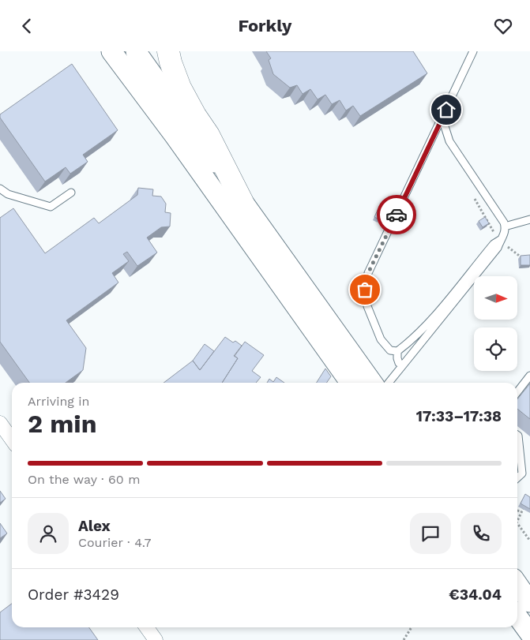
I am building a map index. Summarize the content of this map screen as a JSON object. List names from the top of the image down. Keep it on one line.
{"north":"right","page":{"header":"Forkly","heading":["2 min","Arriving in","17:33–17:38"],"panel":["Alex","Courier · 4.7","Order #3429","€34.04"],"bar":"On the way · 60 m"}}
